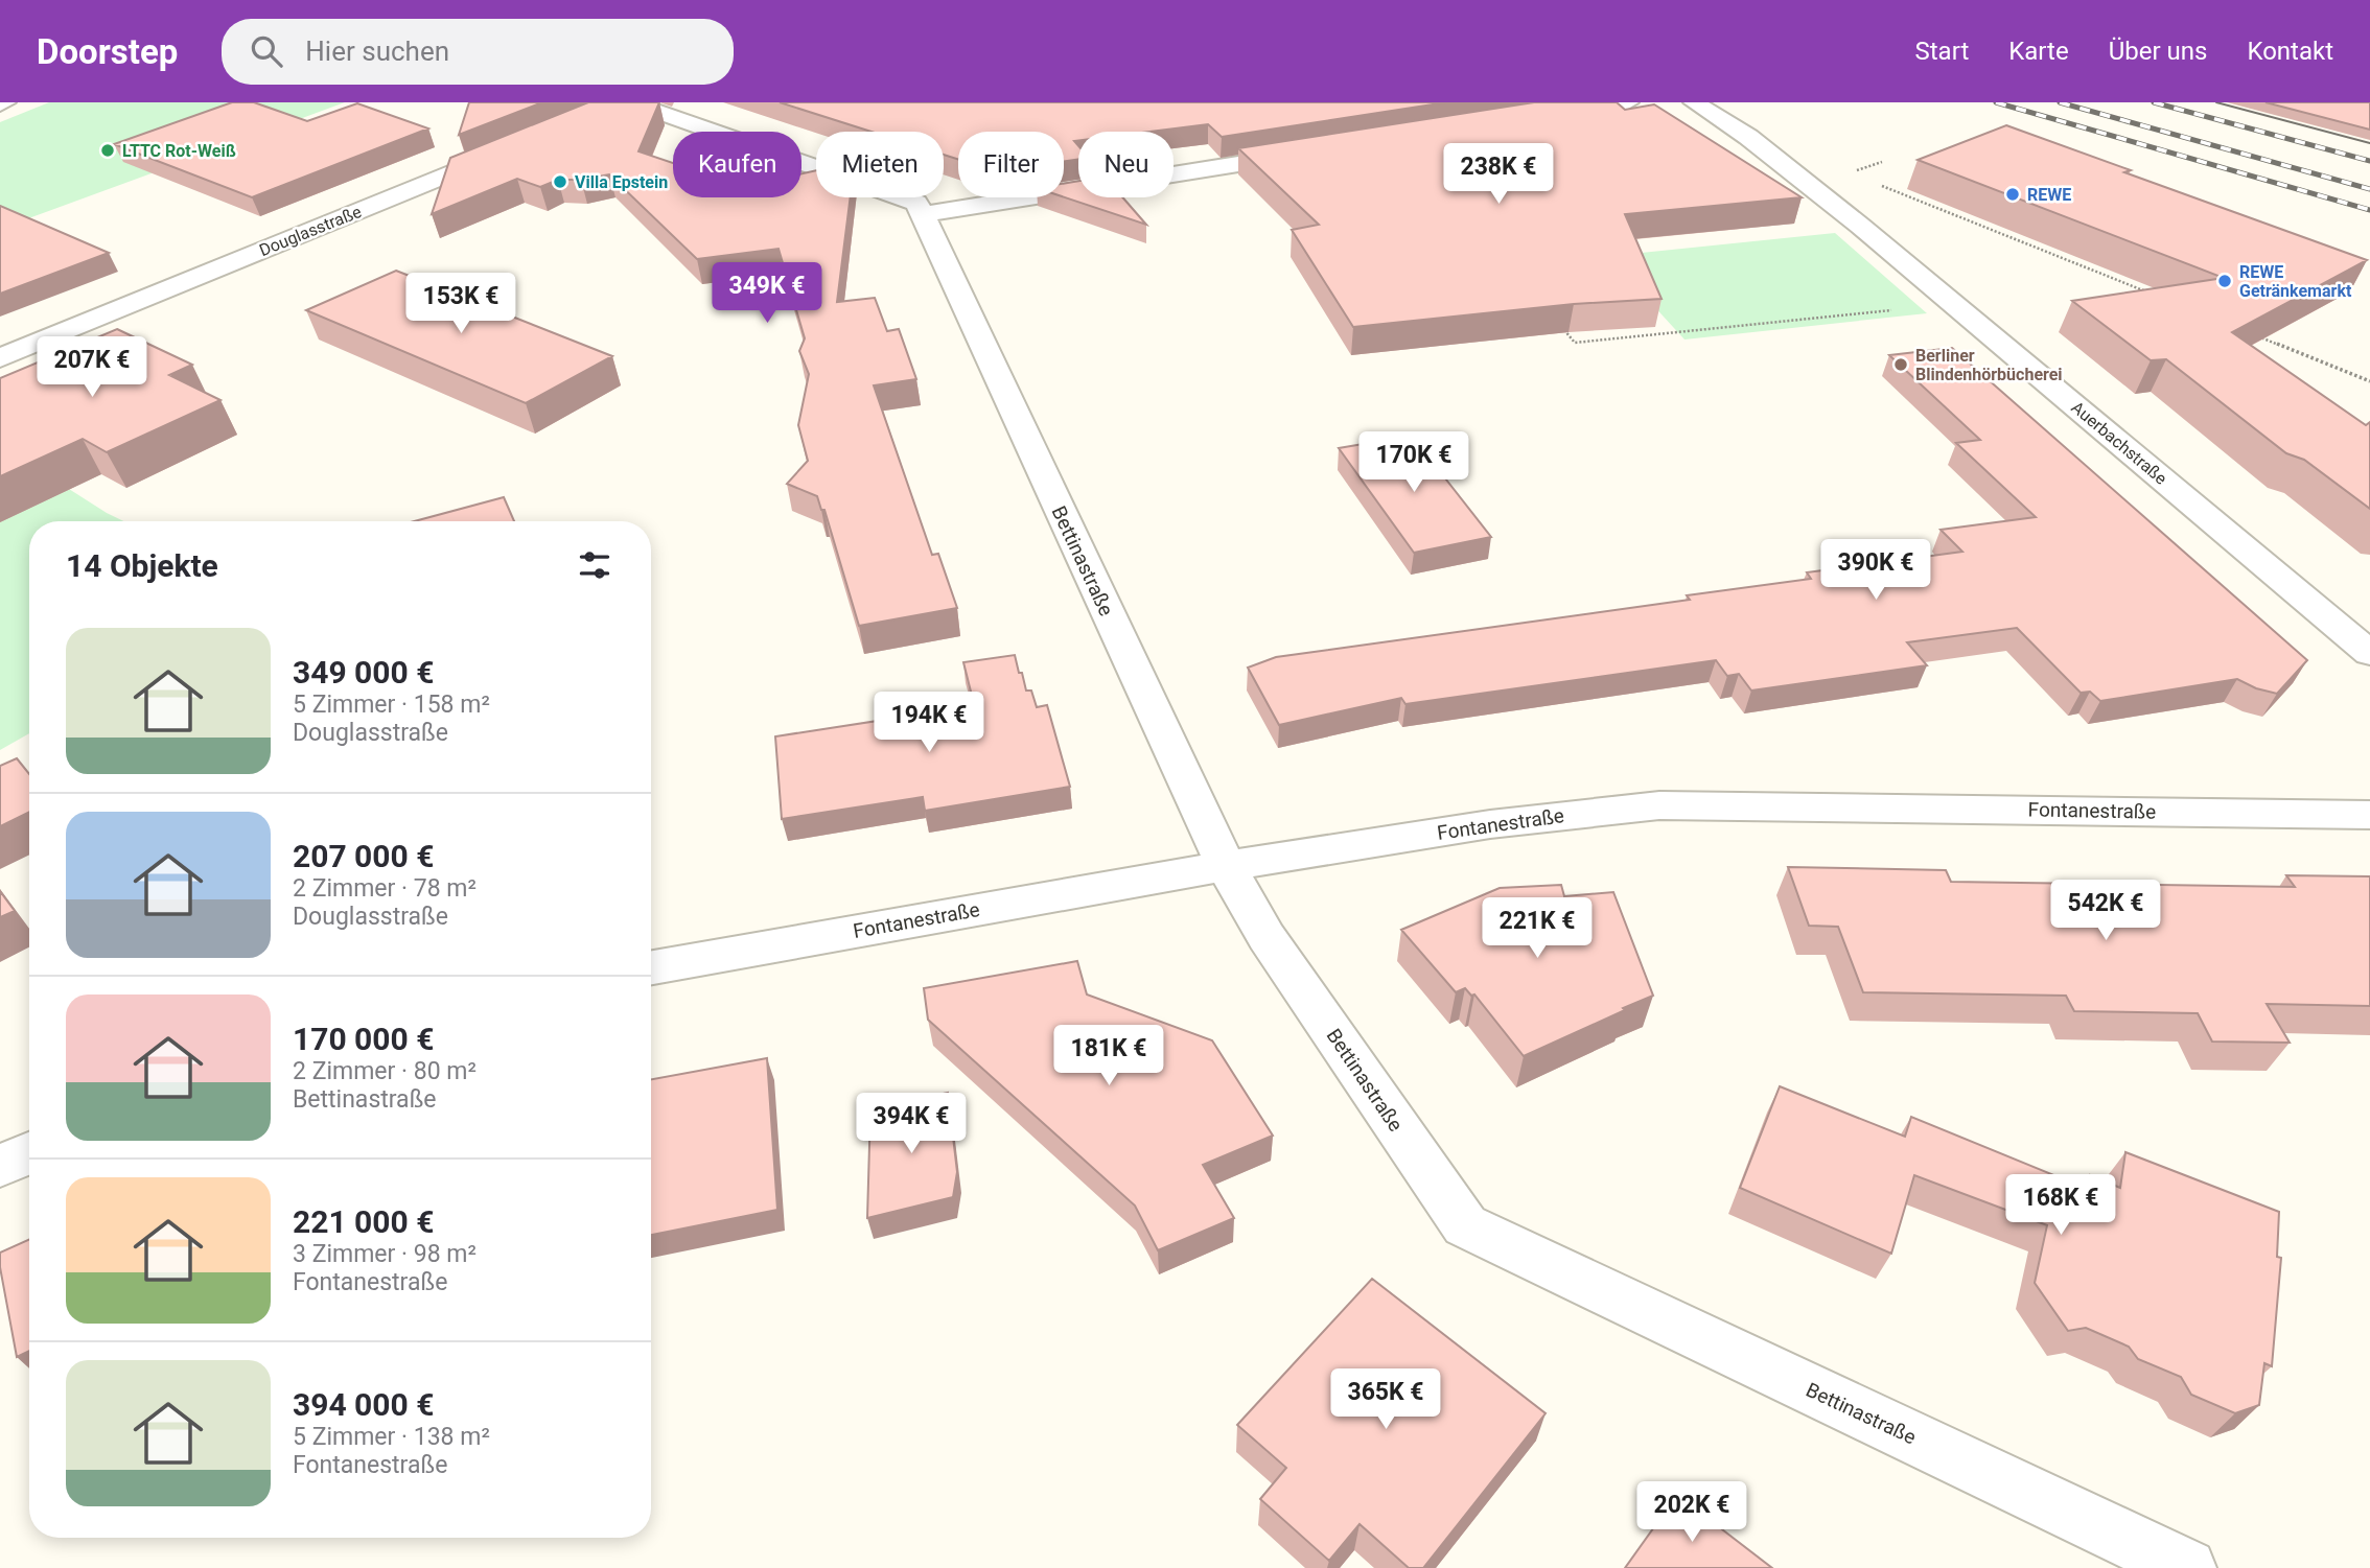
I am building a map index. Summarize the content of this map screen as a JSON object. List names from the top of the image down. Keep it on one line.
{"streets":{"street":["Douglasstraße","Auerbachstraße","Bettinastraße","Fontanestraße"]},"crossings":[["Bettinastraße","Fontanestraße"]],"places":["LTTC Rot-Weiß","Villa Epstein","REWE","REWE Getränkemarkt","Berliner Blindenhörbücherei"],"page":{"header":"Doorstep","search":"Hier suchen","nav":["Start","Karte","Über uns","Kontakt"],"chip":["Kaufen","Mieten","Filter","Neu"],"price":["238K €","349K €","153K €","207K €","170K €","390K €","194K €","542K €","221K €","181K €","394K €","168K €","365K €","202K €"],"heading":"14 Objekte","list":[{"name":"349 000 €","note":"5 Zimmer · 158 m² · Douglasstraße"},{"name":"207 000 €","note":"2 Zimmer · 78 m² · Douglasstraße"},{"name":"170 000 €","note":"2 Zimmer · 80 m² · Bettinastraße"},{"name":"221 000 €","note":"3 Zimmer · 98 m² · Fontanestraße"},{"name":"394 000 €","note":"5 Zimmer · 138 m² · Fontanestraße"}]}}
